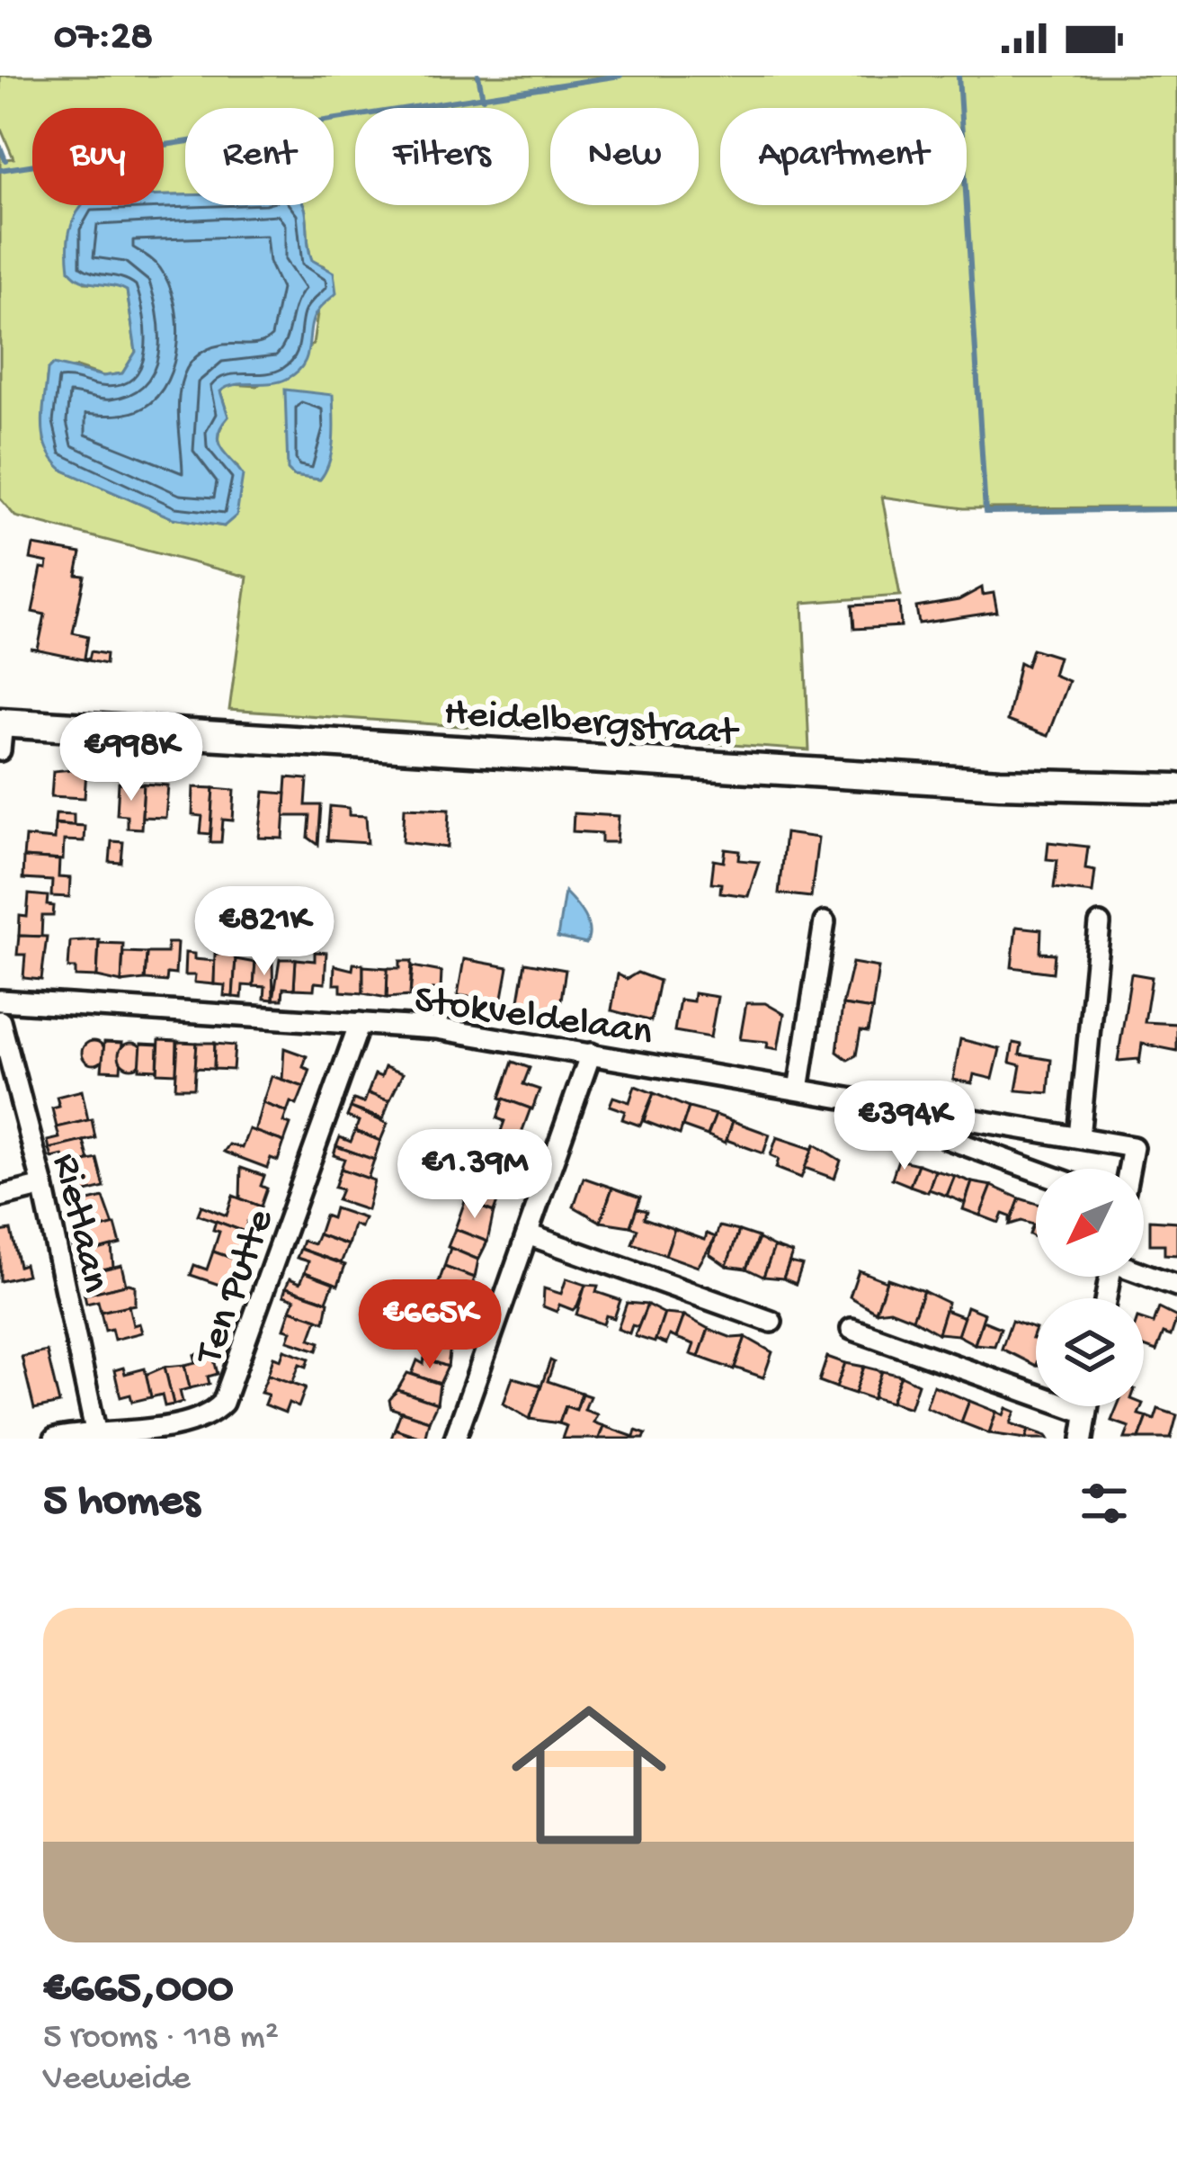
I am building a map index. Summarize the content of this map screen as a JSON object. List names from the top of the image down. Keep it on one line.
{"streets":{"main road":["Heidelbergstraat"],"street":["Stokveldelaan","Rietlaan","Ten Putte"]},"crossings":[["Stokveldelaan","Ten Putte"],["Rietlaan","Ten Putte"]],"north":"bottom left","page":{"status":"07:28","chip":["Buy","Rent","Filters","New","Apartment"],"price":["€998K","€821K","€394K","€1.39M","€665K"],"heading":"5 homes","list":[{"name":"€665,000","note":"5 rooms · 118 m² · Veeweide"}]}}
